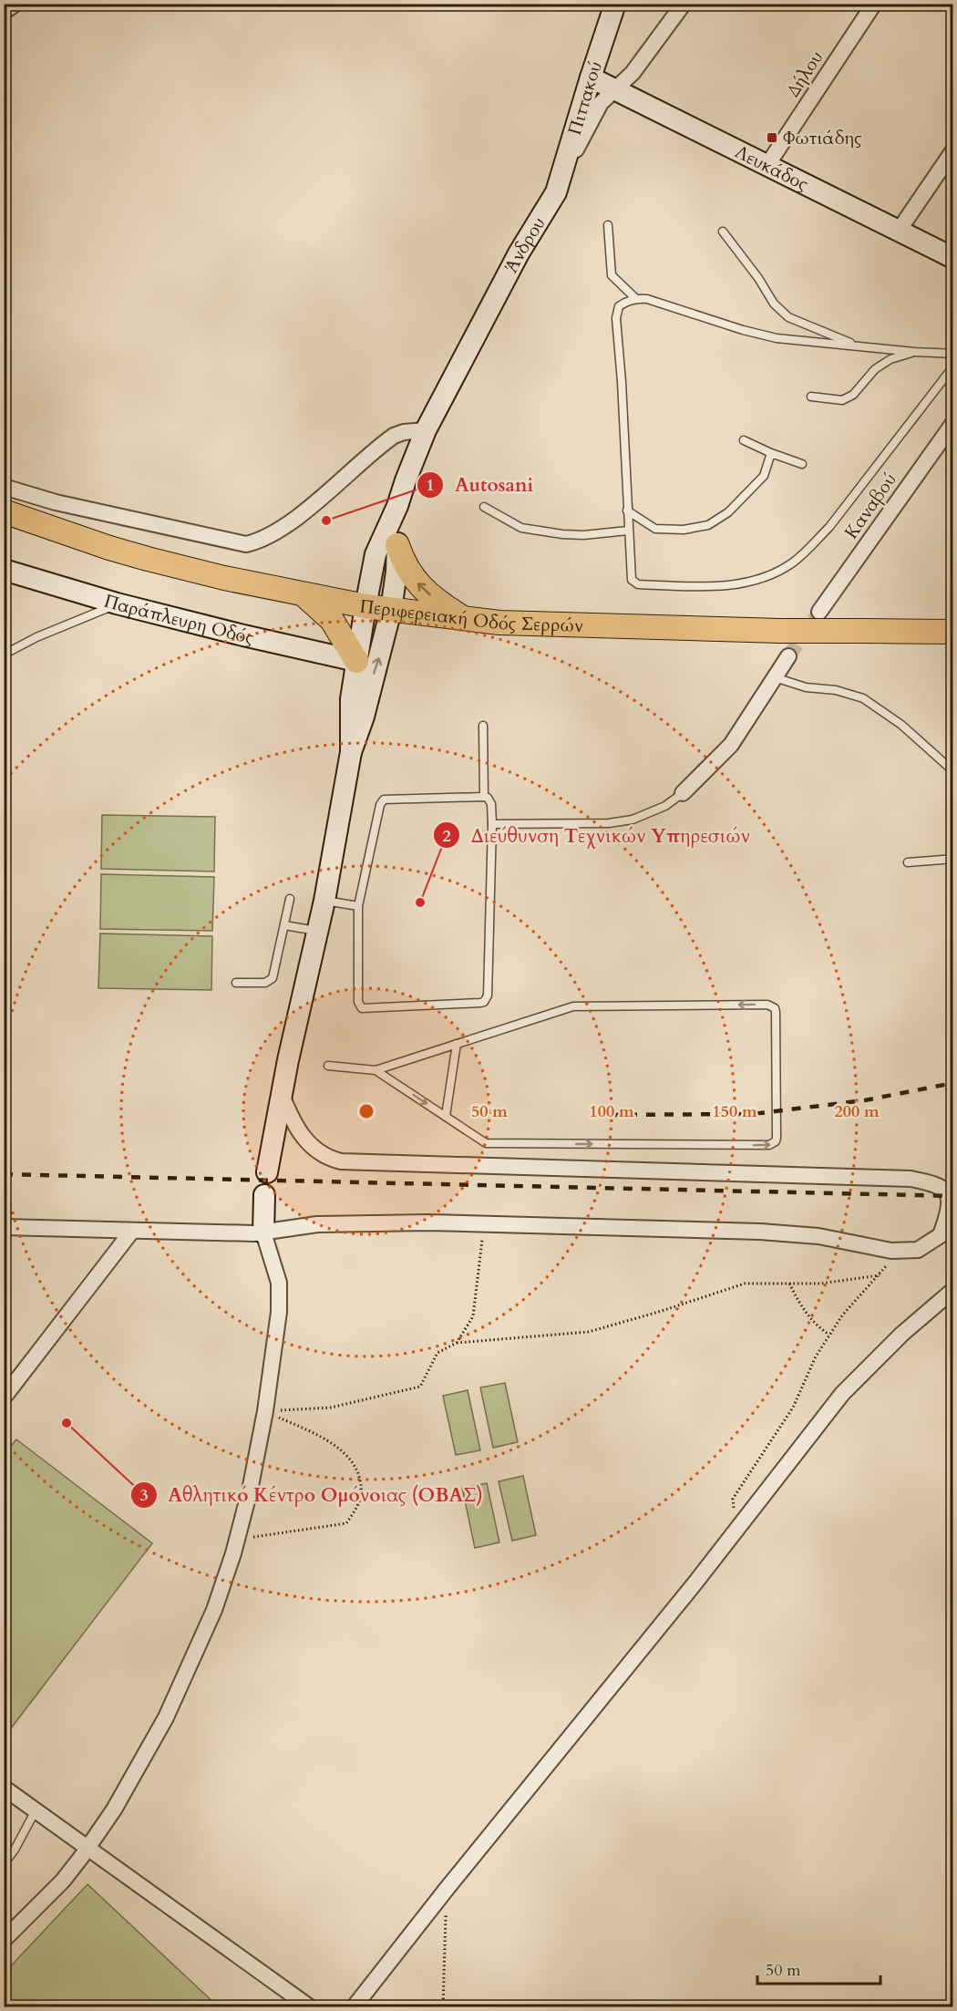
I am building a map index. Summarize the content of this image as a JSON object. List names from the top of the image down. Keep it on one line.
{"streets":{"main road":["Περιφερειακή Οδός Σερρών"],"street":["Δήλου","Πιττακού","Λευκάδος","Άνδρου","Καναβού","Παράπλευρη Οδός"]},"crossings":[["Δήλου","Λευκάδος"],["Πιττακού","Λευκάδος"],["Πιττακού","Άνδρου"],["Λευκάδος","Άνδρου"]],"places":{"transit":["Φωτιάδης"],"other":["Autosani","Διεύθυνση Τεχνικών Υπηρεσιών","Αθλητικό Κέντρο Ομόνοιας (ΟΒΑΣ)"]},"scale_bar":"50 m","rings":["50 m","100 m","150 m","200 m"]}
